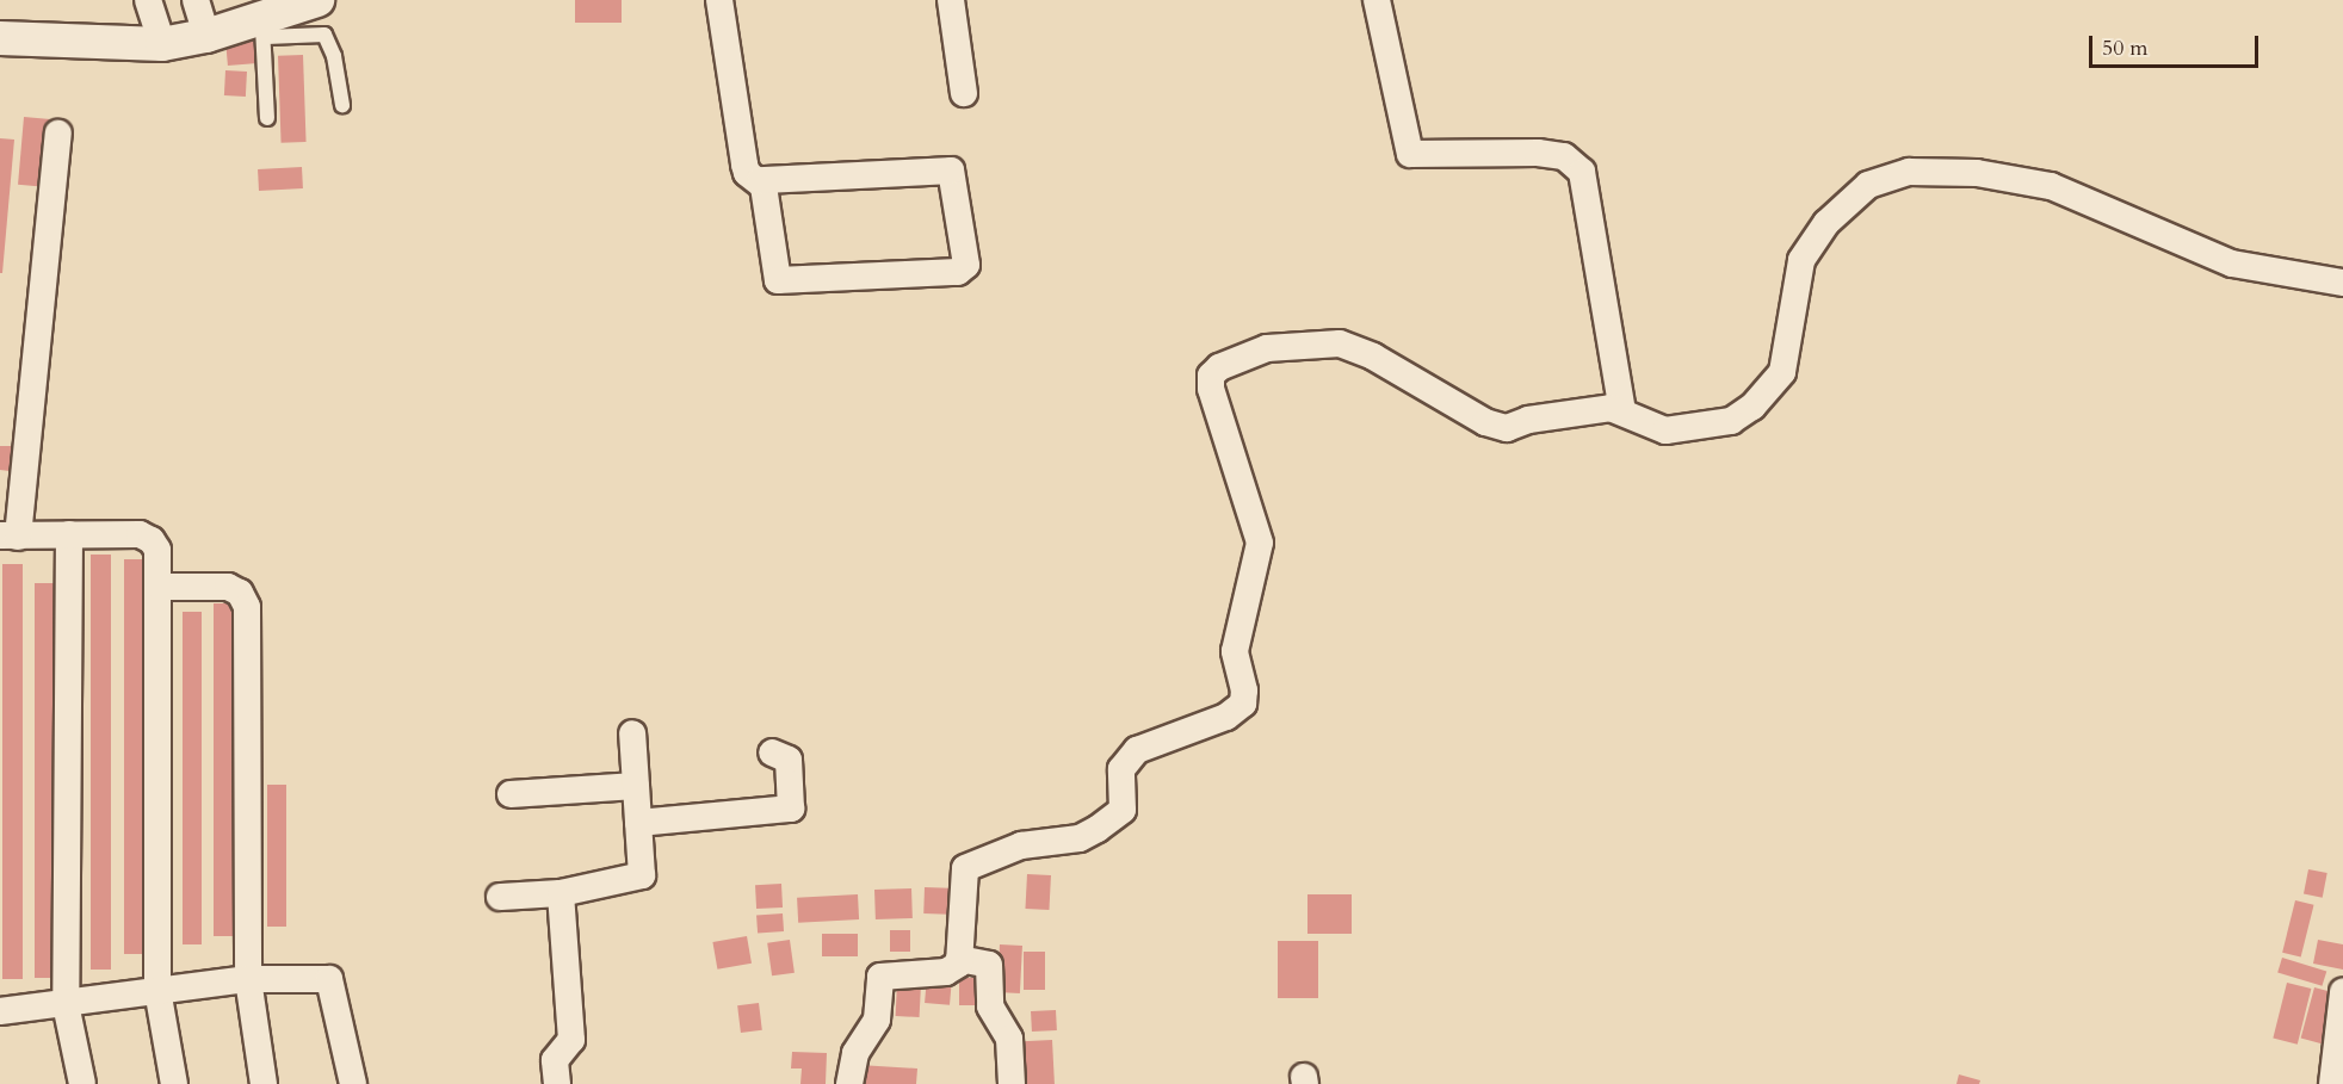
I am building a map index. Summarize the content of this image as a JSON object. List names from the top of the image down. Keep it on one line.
{"scale_bar":"50 m"}
